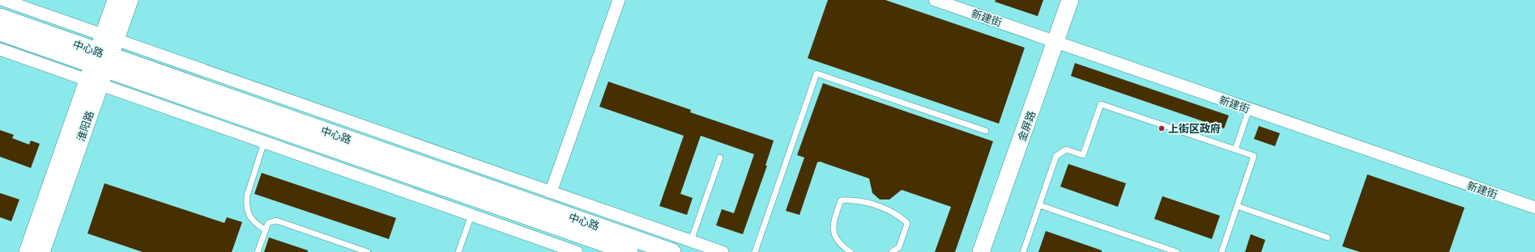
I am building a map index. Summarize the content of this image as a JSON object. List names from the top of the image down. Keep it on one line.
{"streets":{"main road":["中心路","淮阳路","金屏路"],"street":["新建街"]},"crossings":[["新建街","金屏路"],["中心路","淮阳路"]],"places":["上街区政府"]}
